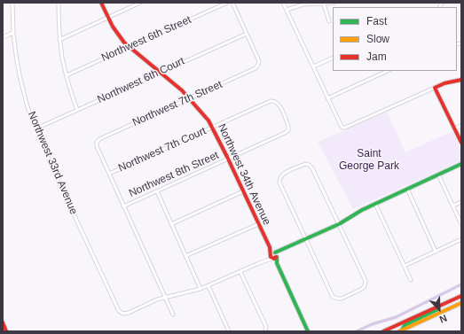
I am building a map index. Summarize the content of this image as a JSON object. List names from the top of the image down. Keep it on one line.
{"streets":{"street":["Northwest 6th Street","Northwest 6th Court","Northwest 7th Street","Northwest 7th Court","Northwest 33rd Avenue","Northwest 8th Street","Northwest 34th Avenue"]},"crossings":[["Northwest 6th Street","Northwest 34th Avenue"],["Northwest 6th Court","Northwest 7th Street"],["Northwest 6th Court","Northwest 33rd Avenue"],["Northwest 6th Court","Northwest 34th Avenue"],["Northwest 7th Street","Northwest 7th Court"],["Northwest 7th Street","Northwest 34th Avenue"],["Northwest 7th Court","Northwest 8th Street"],["Northwest 7th Court","Northwest 34th Avenue"],["Northwest 8th Street","Northwest 34th Avenue"]],"parks":["Saint George Park"],"legend":["Fast","Slow","Jam"],"north":"bottom right"}
